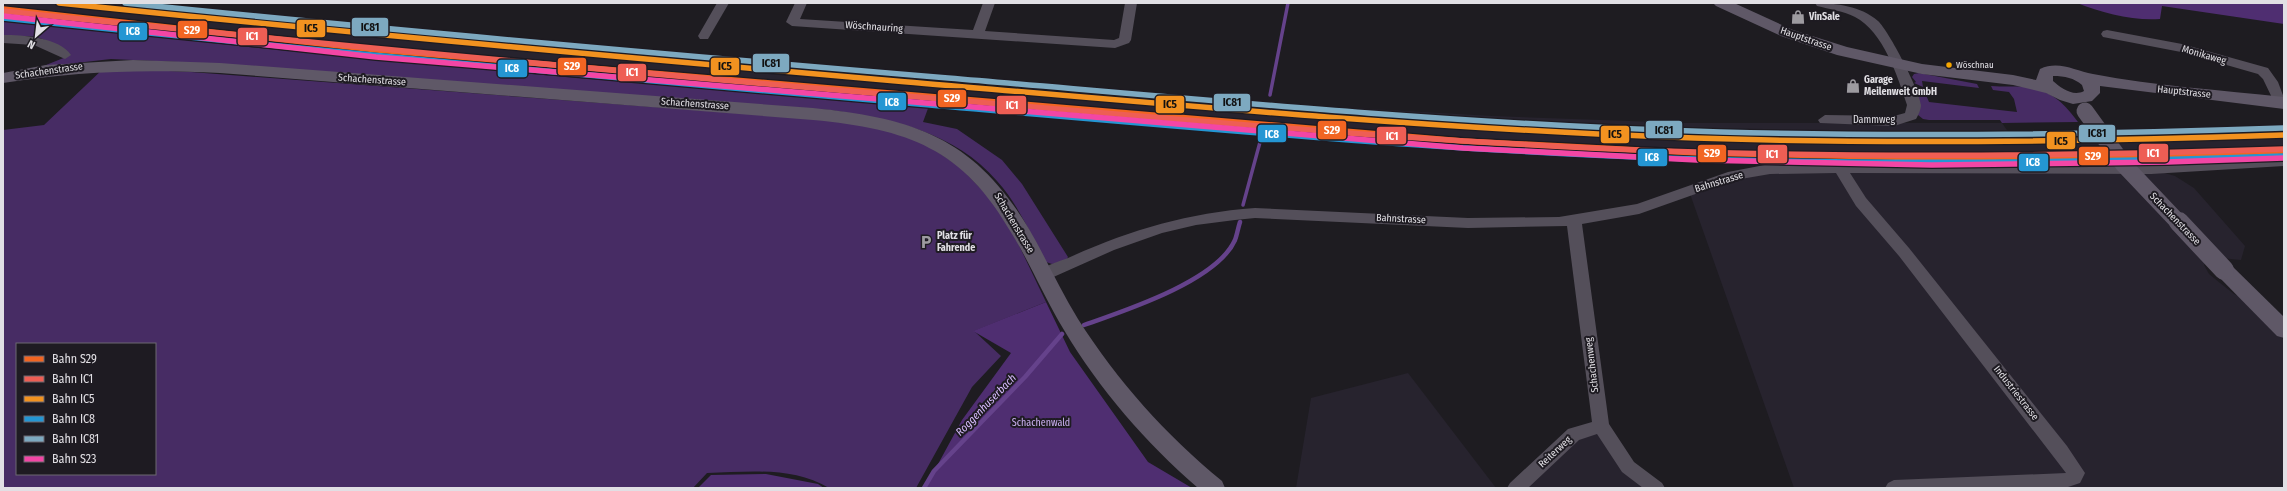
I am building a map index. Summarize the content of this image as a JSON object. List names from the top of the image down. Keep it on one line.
{"streets":{"main road":["Hauptstrasse","Schachenstrasse"],"street":["Wöschnauring","Monikaweg","Dammweg","Bahnstrasse","Schachenweg","Industriestrasse","Reiterweg"]},"crossings":[["Hauptstrasse","Monikaweg"],["Hauptstrasse","Dammweg"],["Schachenstrasse","Bahnstrasse"],["Bahnstrasse","Schachenweg"],["Bahnstrasse","Industriestrasse"],["Schachenweg","Reiterweg"]],"water":["Roggenhuserbach"],"parks":["Schachenwald"],"places":{"shop":["VinSale","Garage Meilenweit GmbH"],"other":["Wöschnau"],"parking":["Platz für Fahrende"]},"lines":["rail line IC5","rail line IC81","rail line S29","rail line IC1","rail line S23","rail line IC8"],"legend":["Bahn S29","Bahn IC1","Bahn IC5","Bahn IC8","Bahn IC81","Bahn S23"],"north":"bottom left"}
